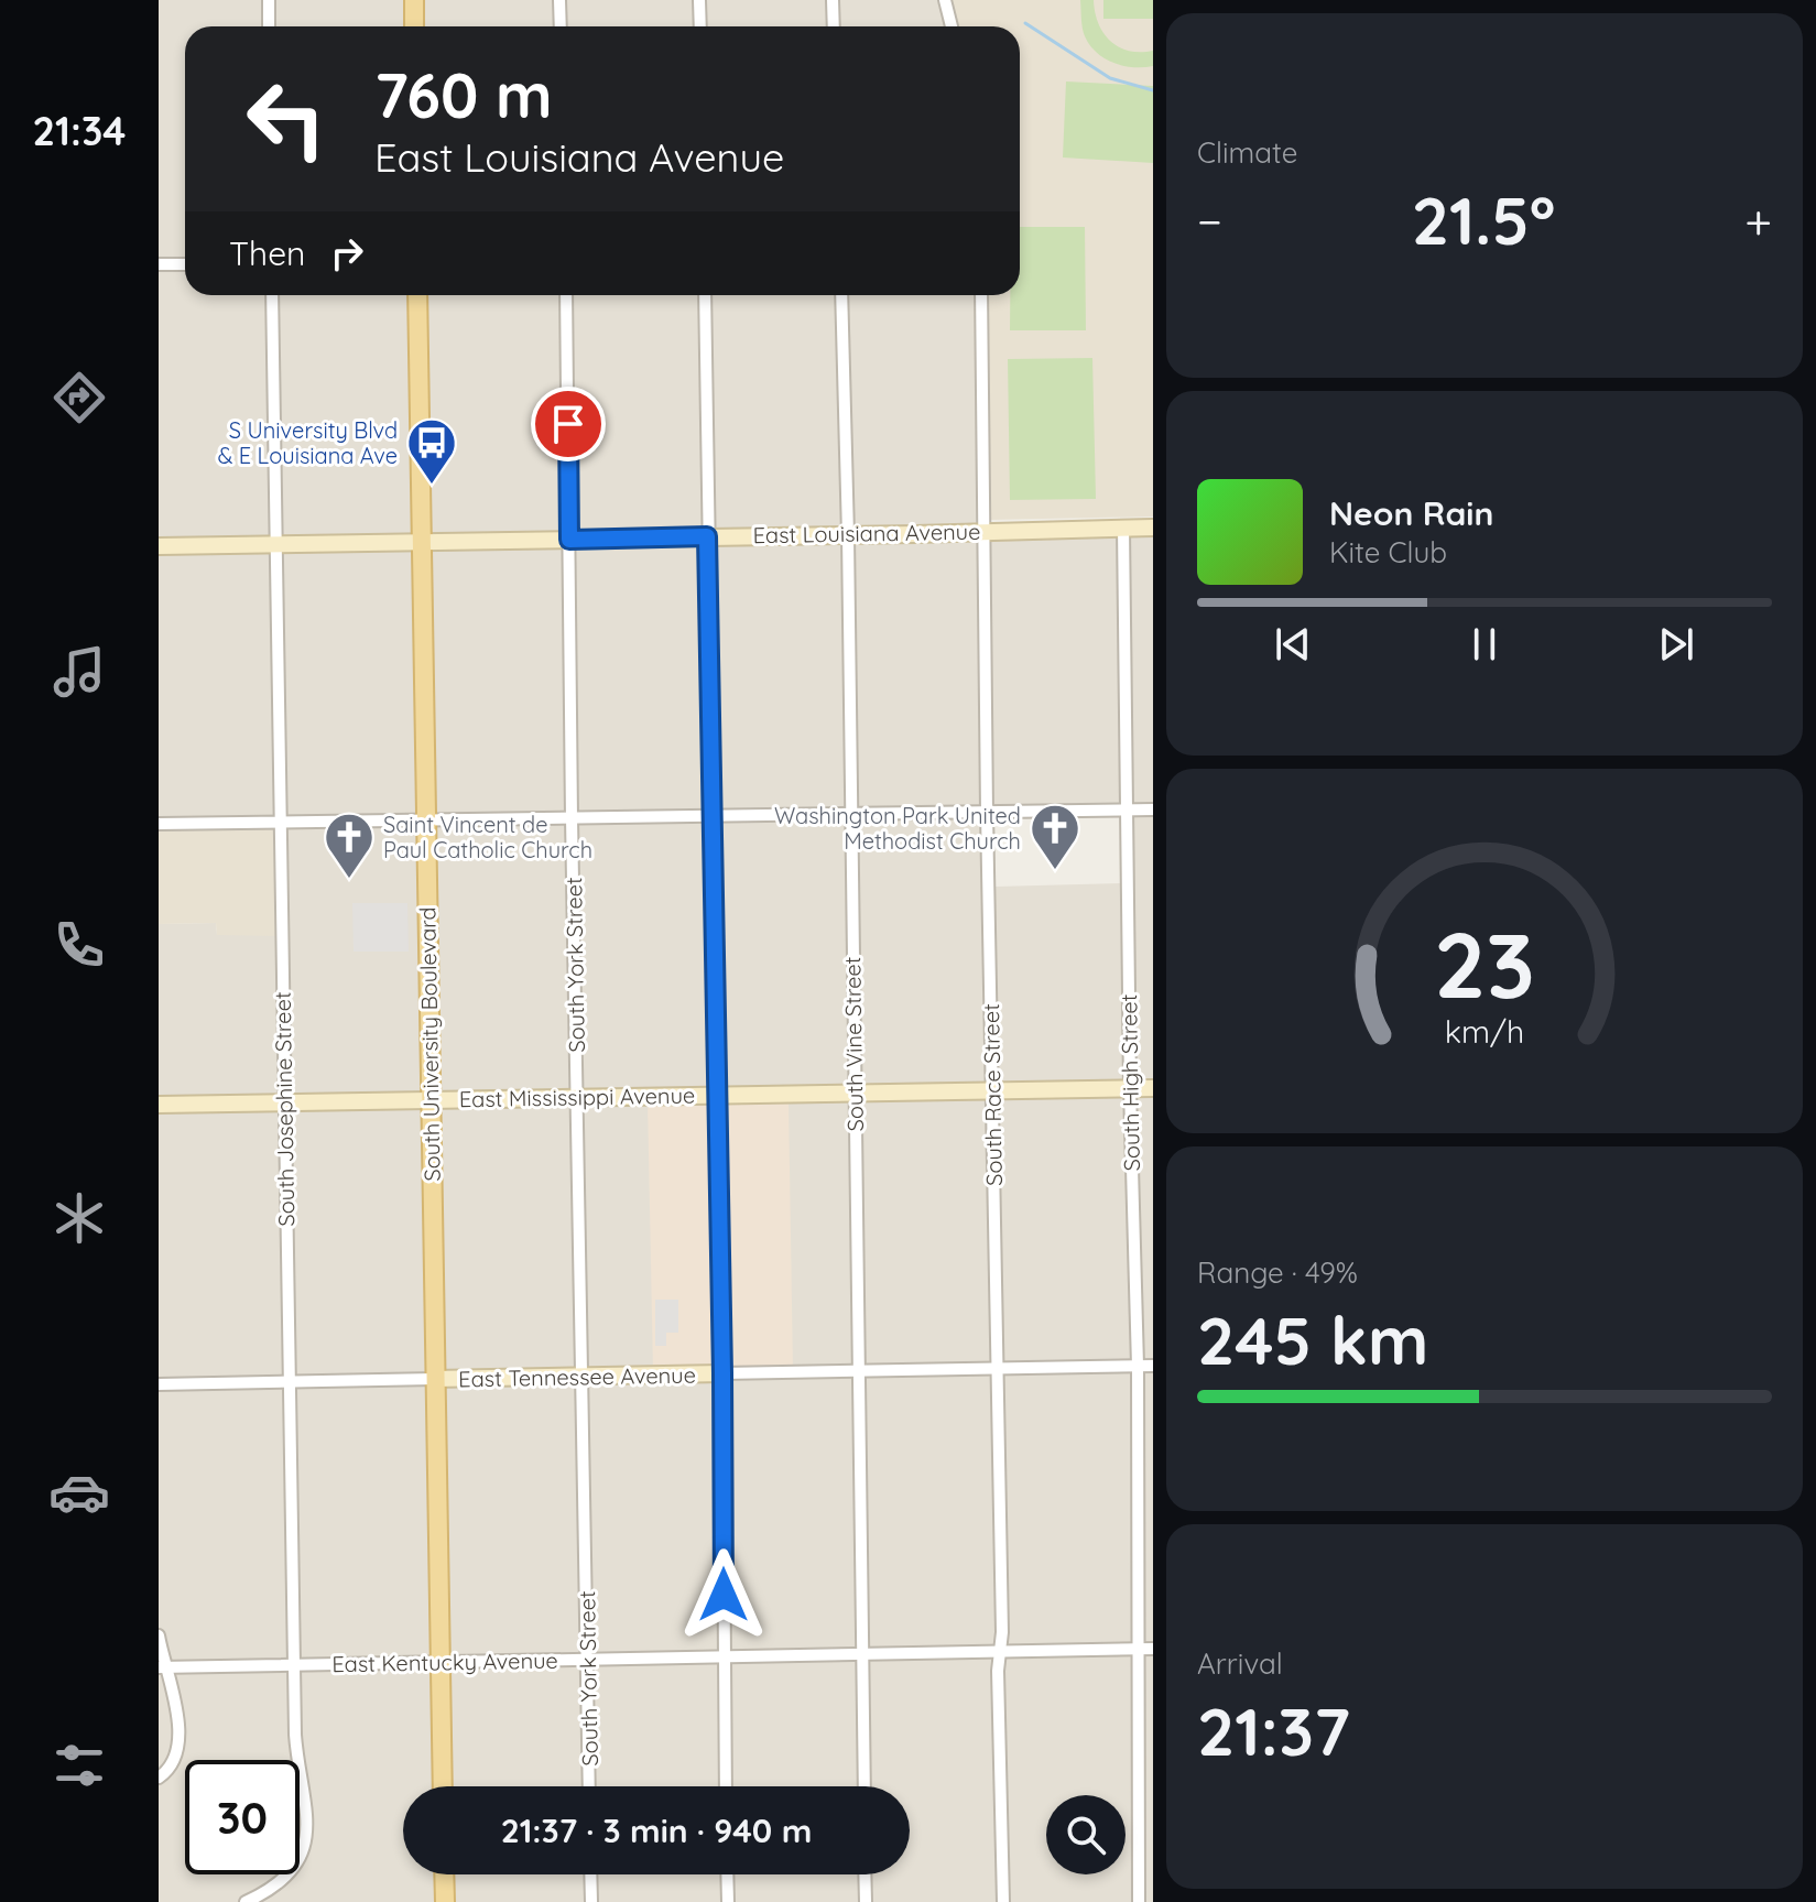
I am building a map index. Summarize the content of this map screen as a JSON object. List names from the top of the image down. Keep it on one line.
{"streets":{"main road":["South University Boulevard"],"street":["East Louisiana Avenue","South York Street","South Vine Street","South High Street","South Race Street","East Mississippi Avenue","South Josephine Street","East Tennessee Avenue","East Kentucky Avenue"]},"crossings":[["East Louisiana Avenue","South York Street"],["East Louisiana Avenue","South University Boulevard"],["East Louisiana Avenue","South Vine Street"],["East Louisiana Avenue","South High Street"],["East Louisiana Avenue","South Race Street"],["East Louisiana Avenue","South Josephine Street"],["South York Street","East Mississippi Avenue"],["South York Street","East Tennessee Avenue"],["South York Street","East Kentucky Avenue"],["South University Boulevard","East Mississippi Avenue"],["South University Boulevard","East Tennessee Avenue"],["South University Boulevard","East Kentucky Avenue"],["South Vine Street","East Mississippi Avenue"],["South Vine Street","East Tennessee Avenue"],["South Vine Street","East Kentucky Avenue"],["South High Street","East Mississippi Avenue"],["South High Street","East Tennessee Avenue"],["South High Street","East Kentucky Avenue"],["South Race Street","East Mississippi Avenue"],["South Race Street","East Tennessee Avenue"],["South Race Street","East Kentucky Avenue"],["East Mississippi Avenue","South Josephine Street"],["South Josephine Street","East Tennessee Avenue"],["South Josephine Street","East Kentucky Avenue"]],"places":{"bus stop":["S University Blvd & E Louisiana Ave"],"church":["Washington Park United Methodist Church","Saint Vincent de Paul Catholic Church"]},"page":{"tabs":"21:34","tile":["Climate",["Range · 49%","245 km"],["Arrival","21:37"]],"turn":["760 m","East Louisiana Avenue"],"heat":["−","21.5°","+"],"then":"Then","song":["Neon Rain","Kite Club"],"limit":"30","trip":"21:37 · 3 min · 940 m","gauge":["23","km/h"]}}
